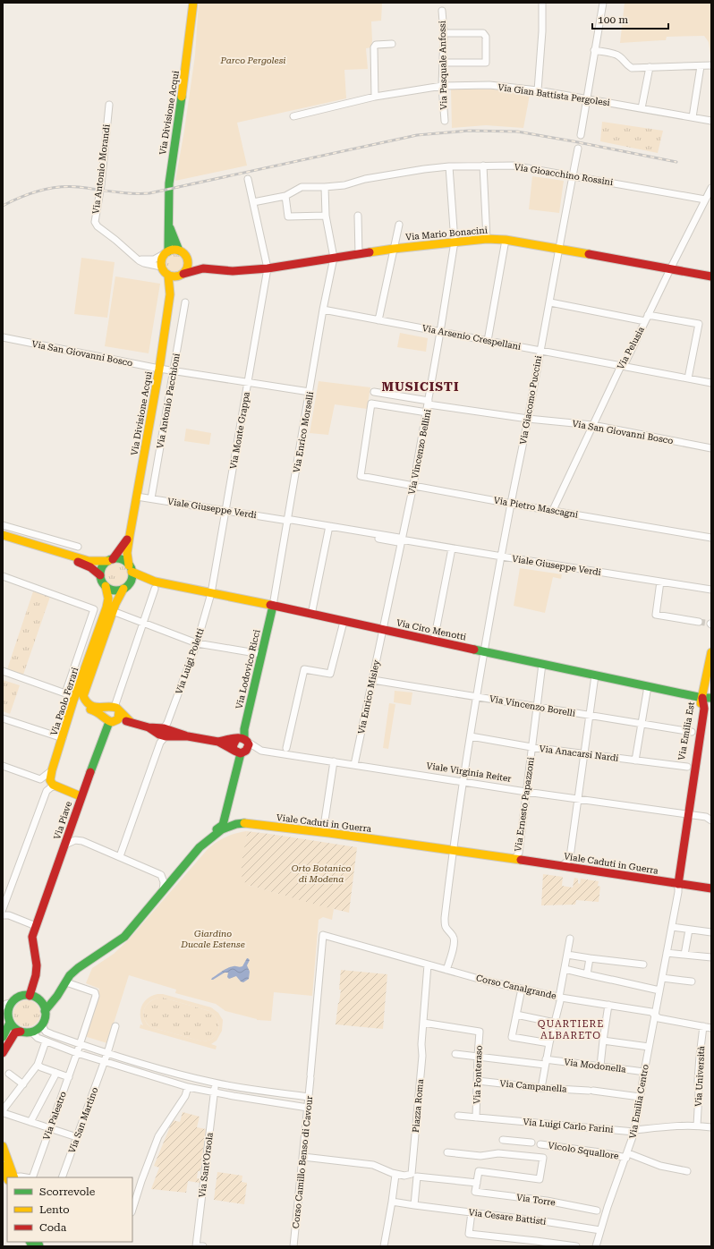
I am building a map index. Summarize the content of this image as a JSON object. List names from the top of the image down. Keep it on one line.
{"streets":{"main road":["Via Divisione Acqui","Via Mario Bonacini","Via Ciro Menotti","Via Lodovico Ricci","Via Paolo Ferrari","Via Emilia Est","Via Piave","Viale Caduti in Guerra"],"street":["Via Pasquale Anfossi","Via Gian Battista Pergolesi","Via Antonio Morandi","Via Gioacchino Rossini","Via Arsenio Crespellani","Via Pelusia","Via San Giovanni Bosco","Via Giacomo Puccini","Via Antonio Pacchioni","Via Monte Grappa","Via Enrico Morselli","Via Vincenzo Bellini","Via Pietro Mascagni","Viale Giuseppe Verdi","Via Luigi Poletti","Via Enrico Misley","Via Vincenzo Borelli","Via Anacarsi Nardi","Viale Virginia Reiter","Via Ernesto Papazzoni","Corso Canalgrande","Via Modonella","Via Fonteraso","Via Università","Via Campanella","Via Emilia Centro","Piazza Roma","Via Palestro","Via San Martino","Via Luigi Carlo Farini","Vicolo Squallore","Corso Camillo Benso di Cavour","Via Sant'Orsola","Via Torre","Via Cesare Battisti"]},"crossings":[["Via Pasquale Anfossi","Via Gian Battista Pergolesi"],["Via Divisione Acqui","Via Antonio Morandi"],["Via Divisione Acqui","Via Mario Bonacini"],["Via Divisione Acqui","Via San Giovanni Bosco"],["Via Divisione Acqui","Viale Giuseppe Verdi"],["Via Divisione Acqui","Via Ciro Menotti"],["Via Divisione Acqui","Via Paolo Ferrari"],["Via Antonio Morandi","Via Mario Bonacini"],["Via Gioacchino Rossini","Via Pelusia"],["Via Gioacchino Rossini","Via Giacomo Puccini"],["Via Gioacchino Rossini","Via Vincenzo Bellini"],["Via Mario Bonacini","Via Pelusia"],["Via Mario Bonacini","Via Giacomo Puccini"],["Via Mario Bonacini","Via Monte Grappa"],["Via Mario Bonacini","Via Enrico Morselli"],["Via Mario Bonacini","Via Vincenzo Bellini"],["Via Arsenio Crespellani","Via Pelusia"],["Via Arsenio Crespellani","Via Giacomo Puccini"],["Via Arsenio Crespellani","Via Enrico Morselli"],["Via Arsenio Crespellani","Via Vincenzo Bellini"],["Via Pelusia","Via San Giovanni Bosco"],["Via Pelusia","Via Pietro Mascagni"],["Via San Giovanni Bosco","Via Giacomo Puccini"],["Via San Giovanni Bosco","Via Antonio Pacchioni"],["Via San Giovanni Bosco","Via Monte Grappa"],["Via San Giovanni Bosco","Via Enrico Morselli"],["Via San Giovanni Bosco","Via Vincenzo Bellini"],["Via Giacomo Puccini","Via Pietro Mascagni"],["Via Giacomo Puccini","Viale Giuseppe Verdi"],["Via Giacomo Puccini","Via Ciro Menotti"],["Via Giacomo Puccini","Via Vincenzo Borelli"],["Via Giacomo Puccini","Via Anacarsi Nardi"],["Via Giacomo Puccini","Viale Virginia Reiter"],["Via Giacomo Puccini","Viale Caduti in Guerra"],["Via Giacomo Puccini","Corso Canalgrande"],["Via Antonio Pacchioni","Viale Giuseppe Verdi"],["Via Monte Grappa","Viale Giuseppe Verdi"],["Via Monte Grappa","Via Ciro Menotti"],["Via Monte Grappa","Via Luigi Poletti"],["Via Enrico Morselli","Viale Giuseppe Verdi"],["Via Enrico Morselli","Via Ciro Menotti"],["Via Enrico Morselli","Via Lodovico Ricci"],["Via Vincenzo Bellini","Via Pietro Mascagni"],["Via Vincenzo Bellini","Viale Giuseppe Verdi"],["Via Vincenzo Bellini","Via Ciro Menotti"],["Via Vincenzo Bellini","Via Enrico Misley"],["Via Ciro Menotti","Via Luigi Poletti"],["Via Ciro Menotti","Via Lodovico Ricci"],["Via Ciro Menotti","Via Enrico Misley"],["Via Ciro Menotti","Via Paolo Ferrari"],["Via Ciro Menotti","Via Emilia Est"],["Via Ciro Menotti","Via Ernesto Papazzoni"],["Via Ciro Menotti","Via Piave"],["Via Lodovico Ricci","Viale Virginia Reiter"],["Via Enrico Misley","Via Vincenzo Borelli"],["Via Enrico Misley","Viale Virginia Reiter"],["Via Paolo Ferrari","Via Piave"],["Via Vincenzo Borelli","Via Ernesto Papazzoni"],["Via Emilia Est","Viale Virginia Reiter"],["Via Emilia Est","Viale Caduti in Guerra"],["Via Emilia Est","Via Emilia Centro"],["Via Anacarsi Nardi","Via Ernesto Papazzoni"],["Viale Virginia Reiter","Via Ernesto Papazzoni"],["Via Ernesto Papazzoni","Viale Caduti in Guerra"],["Via Piave","Viale Caduti in Guerra"],["Viale Caduti in Guerra","Via Emilia Centro"],["Viale Caduti in Guerra","Via Palestro"],["Corso Canalgrande","Via Università"],["Corso Canalgrande","Via Emilia Centro"],["Corso Canalgrande","Piazza Roma"],["Corso Canalgrande","Corso Camillo Benso di Cavour"],["Via Modonella","Via Fonteraso"],["Via Modonella","Via Emilia Centro"],["Via Fonteraso","Via Campanella"],["Via Fonteraso","Piazza Roma"],["Via Fonteraso","Via Luigi Carlo Farini"],["Via Università","Via Luigi Carlo Farini"],["Via Campanella","Via Emilia Centro"],["Via Emilia Centro","Via Luigi Carlo Farini"],["Via Emilia Centro","Vicolo Squallore"],["Via Emilia Centro","Via Cesare Battisti"],["Piazza Roma","Via Cesare Battisti"]],"districts":["MUSICISTI","QUARTIERE ALBARETO"],"parks":["Parco Pergolesi","Orto Botanico di Modena","Giardino Ducale Estense"],"legend":["Scorrevole","Lento","Coda"],"scale_bar":"100 m"}
